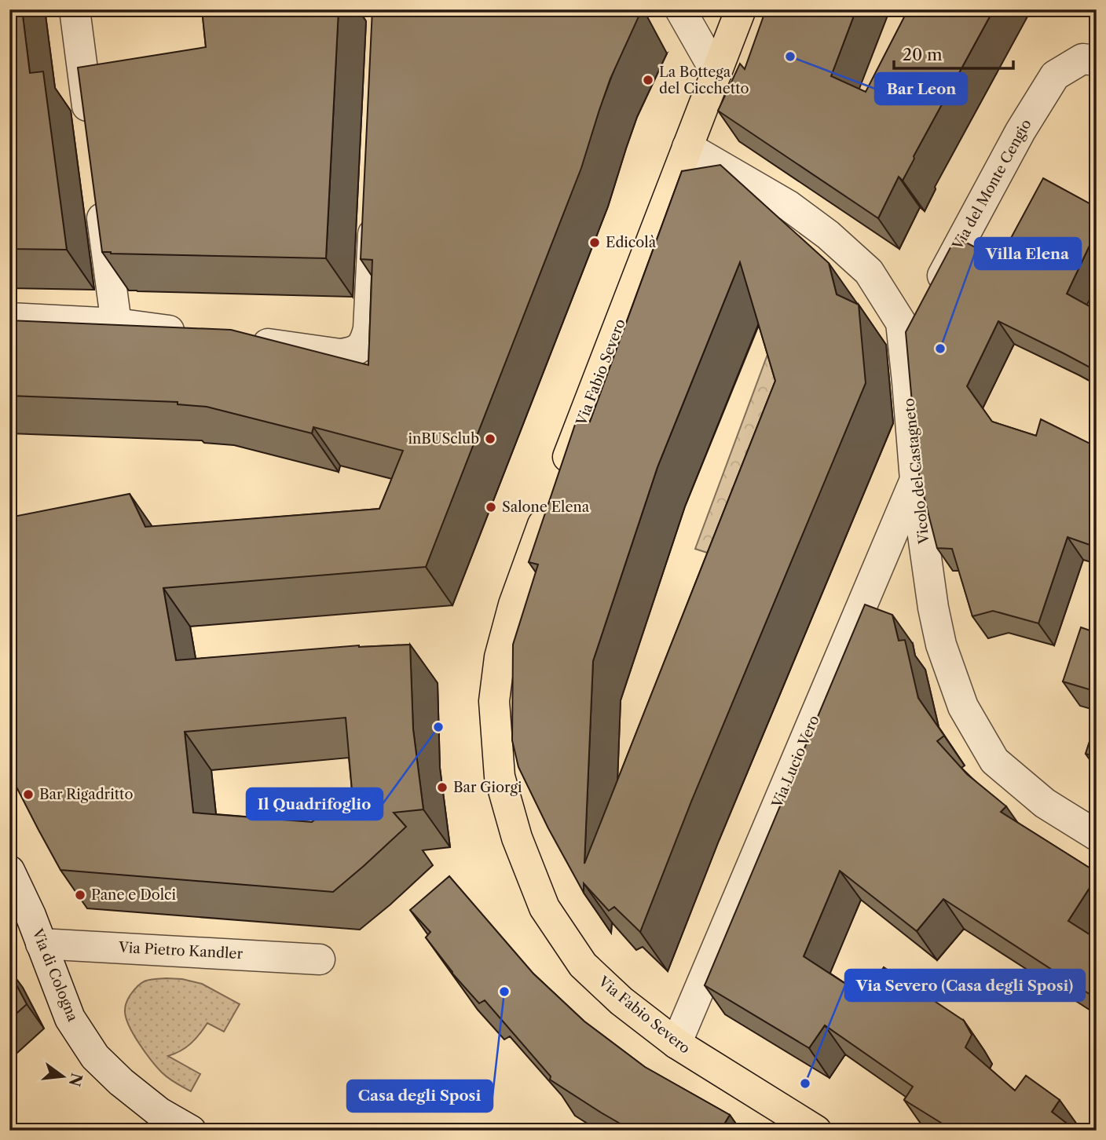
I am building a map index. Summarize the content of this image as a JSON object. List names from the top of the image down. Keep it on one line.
{"streets":{"main road":["Via Fabio Severo"],"street":["Via del Monte Cengio","Vicolo del Castagneto","Via Lucio Vero","Via Pietro Kandler","Via di Cologna"]},"crossings":[["Via del Monte Cengio","Vicolo del Castagneto"],["Via Fabio Severo","Vicolo del Castagneto"],["Via Fabio Severo","Via Lucio Vero"],["Vicolo del Castagneto","Via Lucio Vero"],["Via Pietro Kandler","Via di Cologna"]],"places":["Bar Leon","La Bottega del Cicchetto","Edicolà","Villa Elena","inBUSclub","Salone Elena","Il Quadrifoglio","Bar Giorgi","Bar Rigadritto","Pane e Dolci","Casa degli Sposi","Via Severo (Casa degli Sposi)"],"scale_bar":"20 m","north":"right"}
